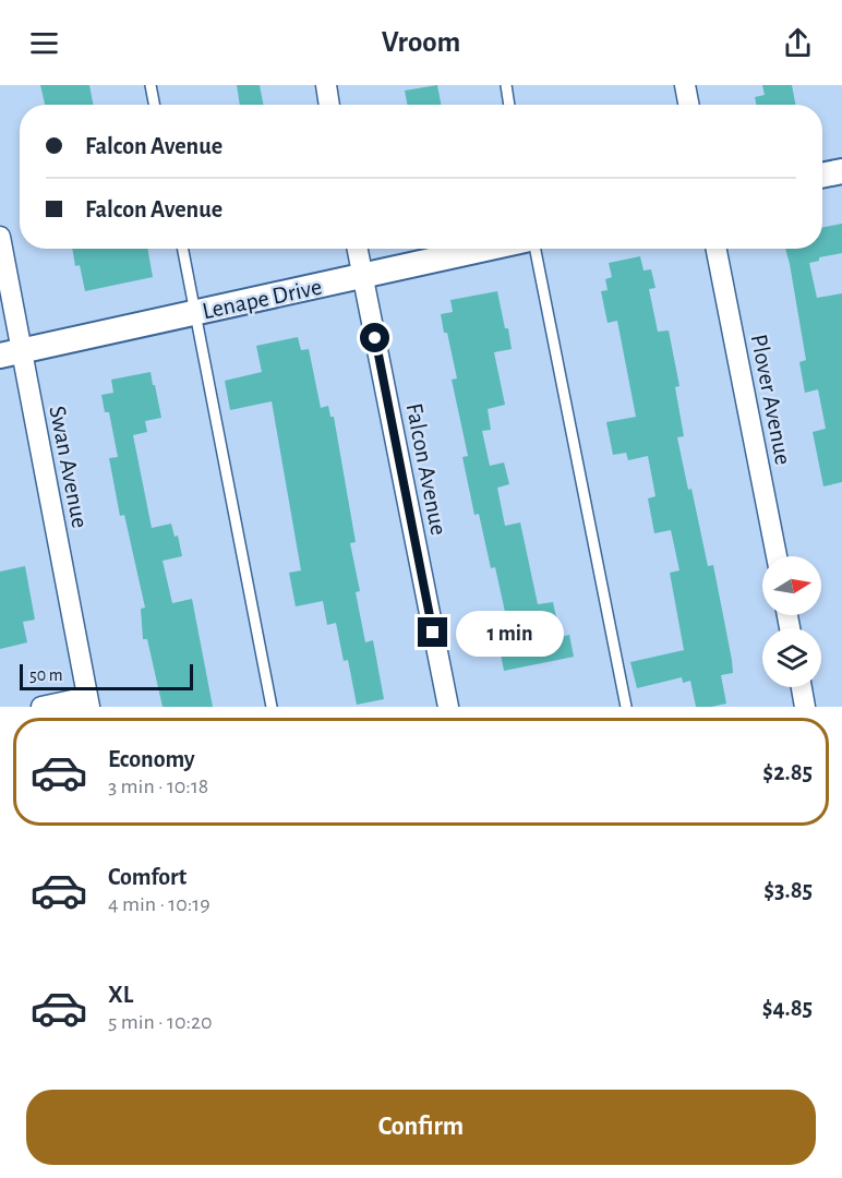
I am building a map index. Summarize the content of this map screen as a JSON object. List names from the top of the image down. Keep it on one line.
{"streets":{"street":["Lenape Drive","Plover Avenue","Swan Avenue","Falcon Avenue"]},"crossings":[["Lenape Drive","Swan Avenue"],["Lenape Drive","Falcon Avenue"]],"scale_bar":"50 m","north":"right","page":{"header":"Vroom","banner":["Falcon Avenue","Falcon Avenue"],"bubble":"1 min","scale":"50 m","list":[{"name":"Economy","note":"3 min · 10:18","value":"$2.85"},{"name":"Comfort","note":"4 min · 10:19","value":"$3.85"},{"name":"XL","note":"5 min · 10:20","value":"$4.85"}],"buttons":"Confirm"}}
